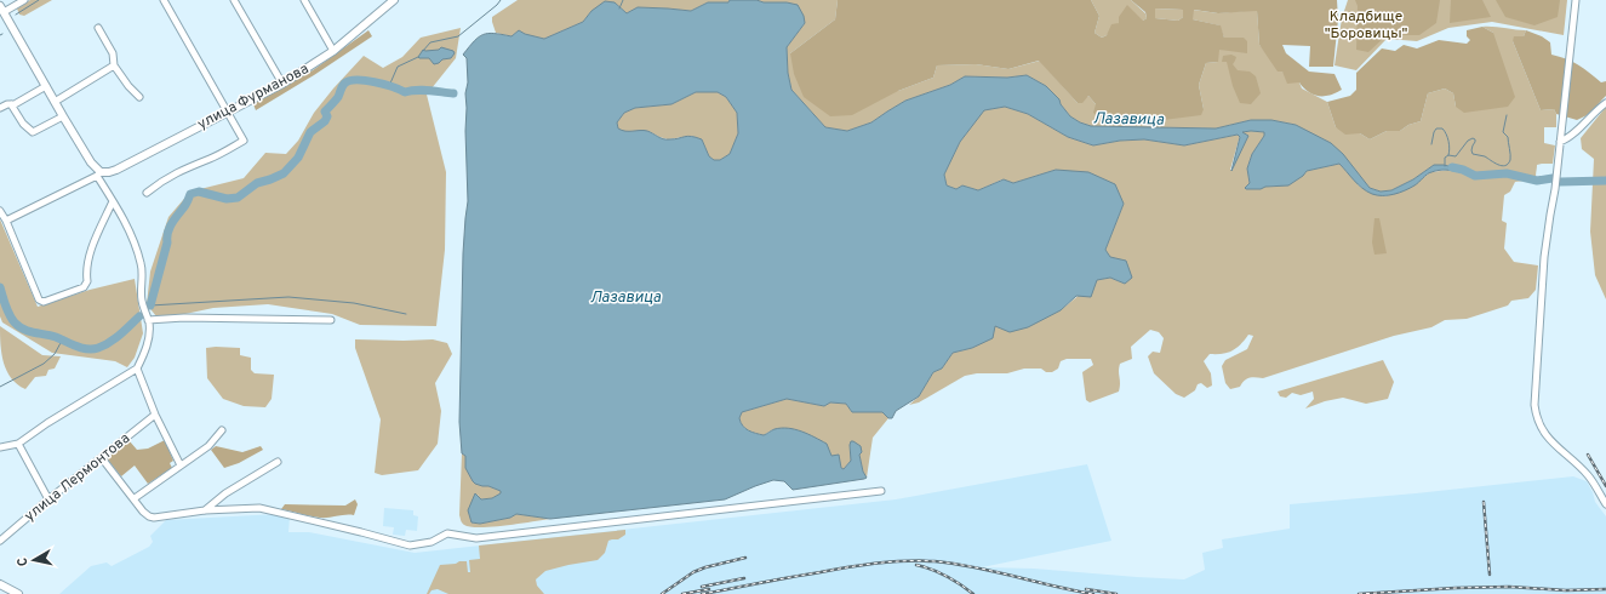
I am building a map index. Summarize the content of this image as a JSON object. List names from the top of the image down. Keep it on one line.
{"streets":{"main road":["улица Фурманова"],"street":["улица Лермонтова"]},"water":["Лазавица"],"parks":["Кладбище \"Боровицы\""],"north":"left"}
